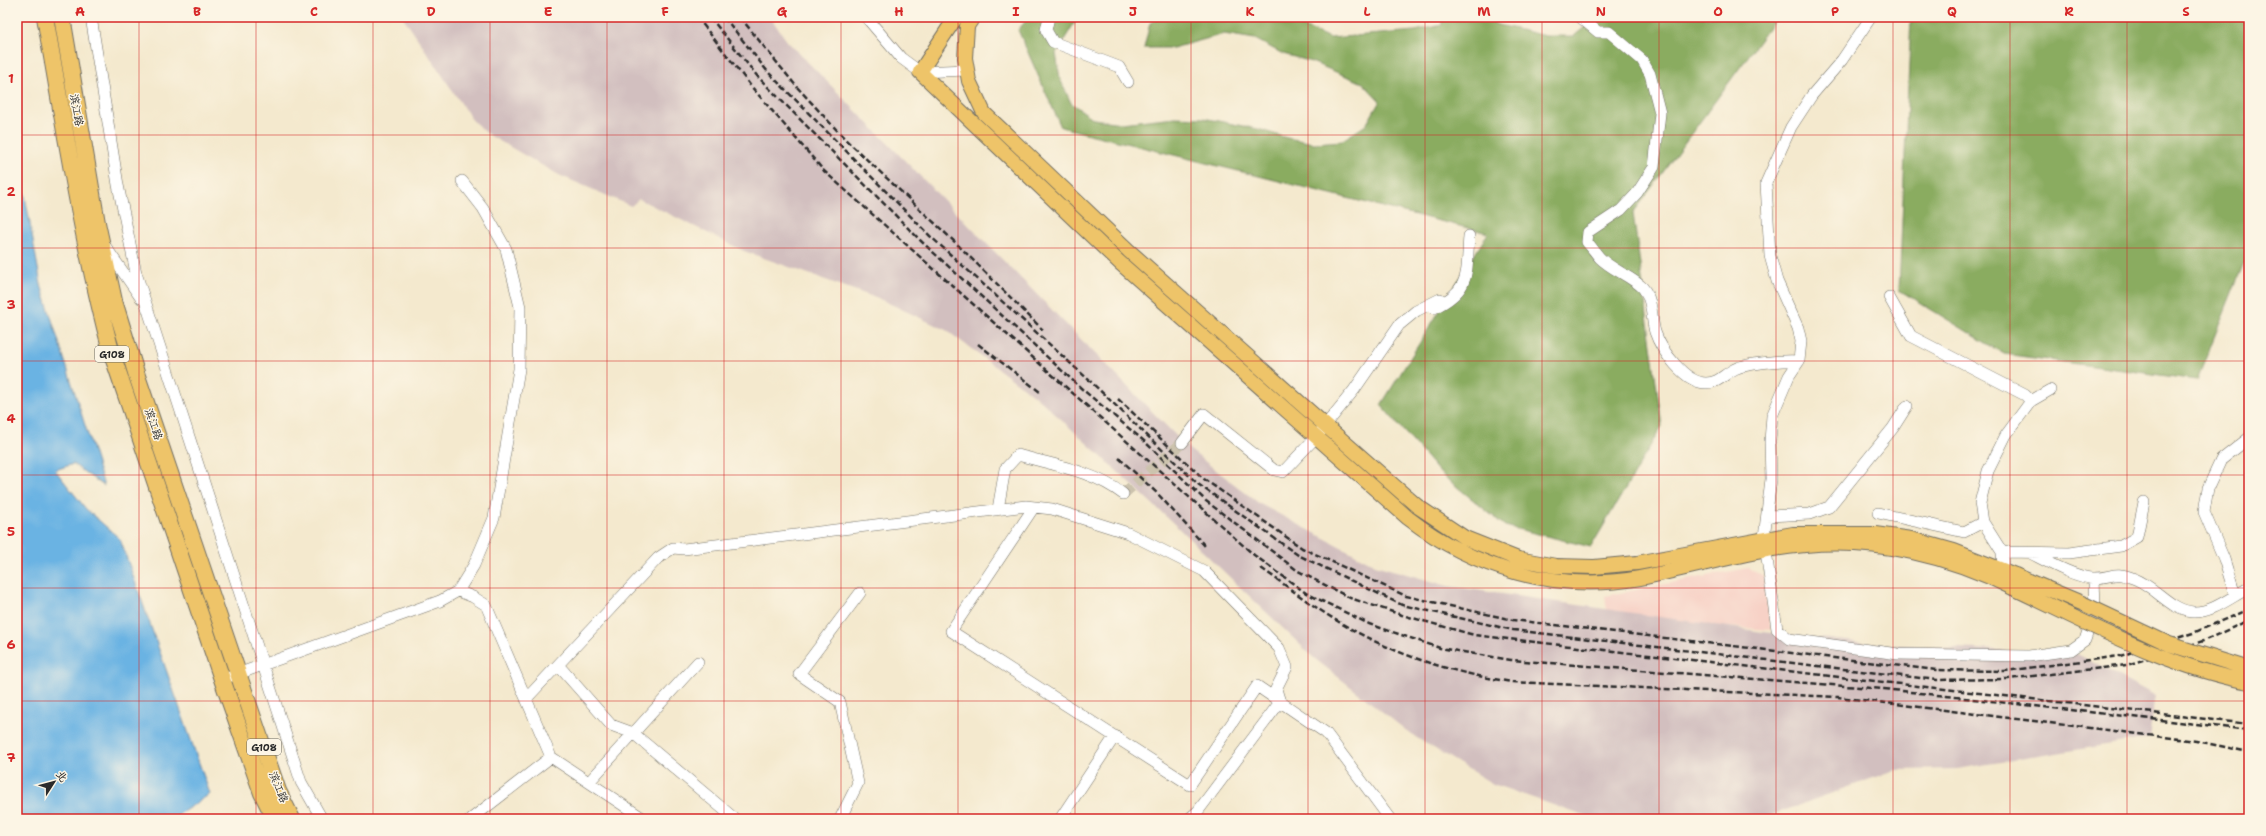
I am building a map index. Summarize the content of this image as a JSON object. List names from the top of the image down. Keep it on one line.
{"streets":{"highway":["滨江路","G108"]},"north":"top right","grid":{"columns":["A","B","C","D","E","F","G","H","I","J","K","L","M","N","O","P","Q","R","S"],"rows":["1","2","3","4","5","6","7"]}}
